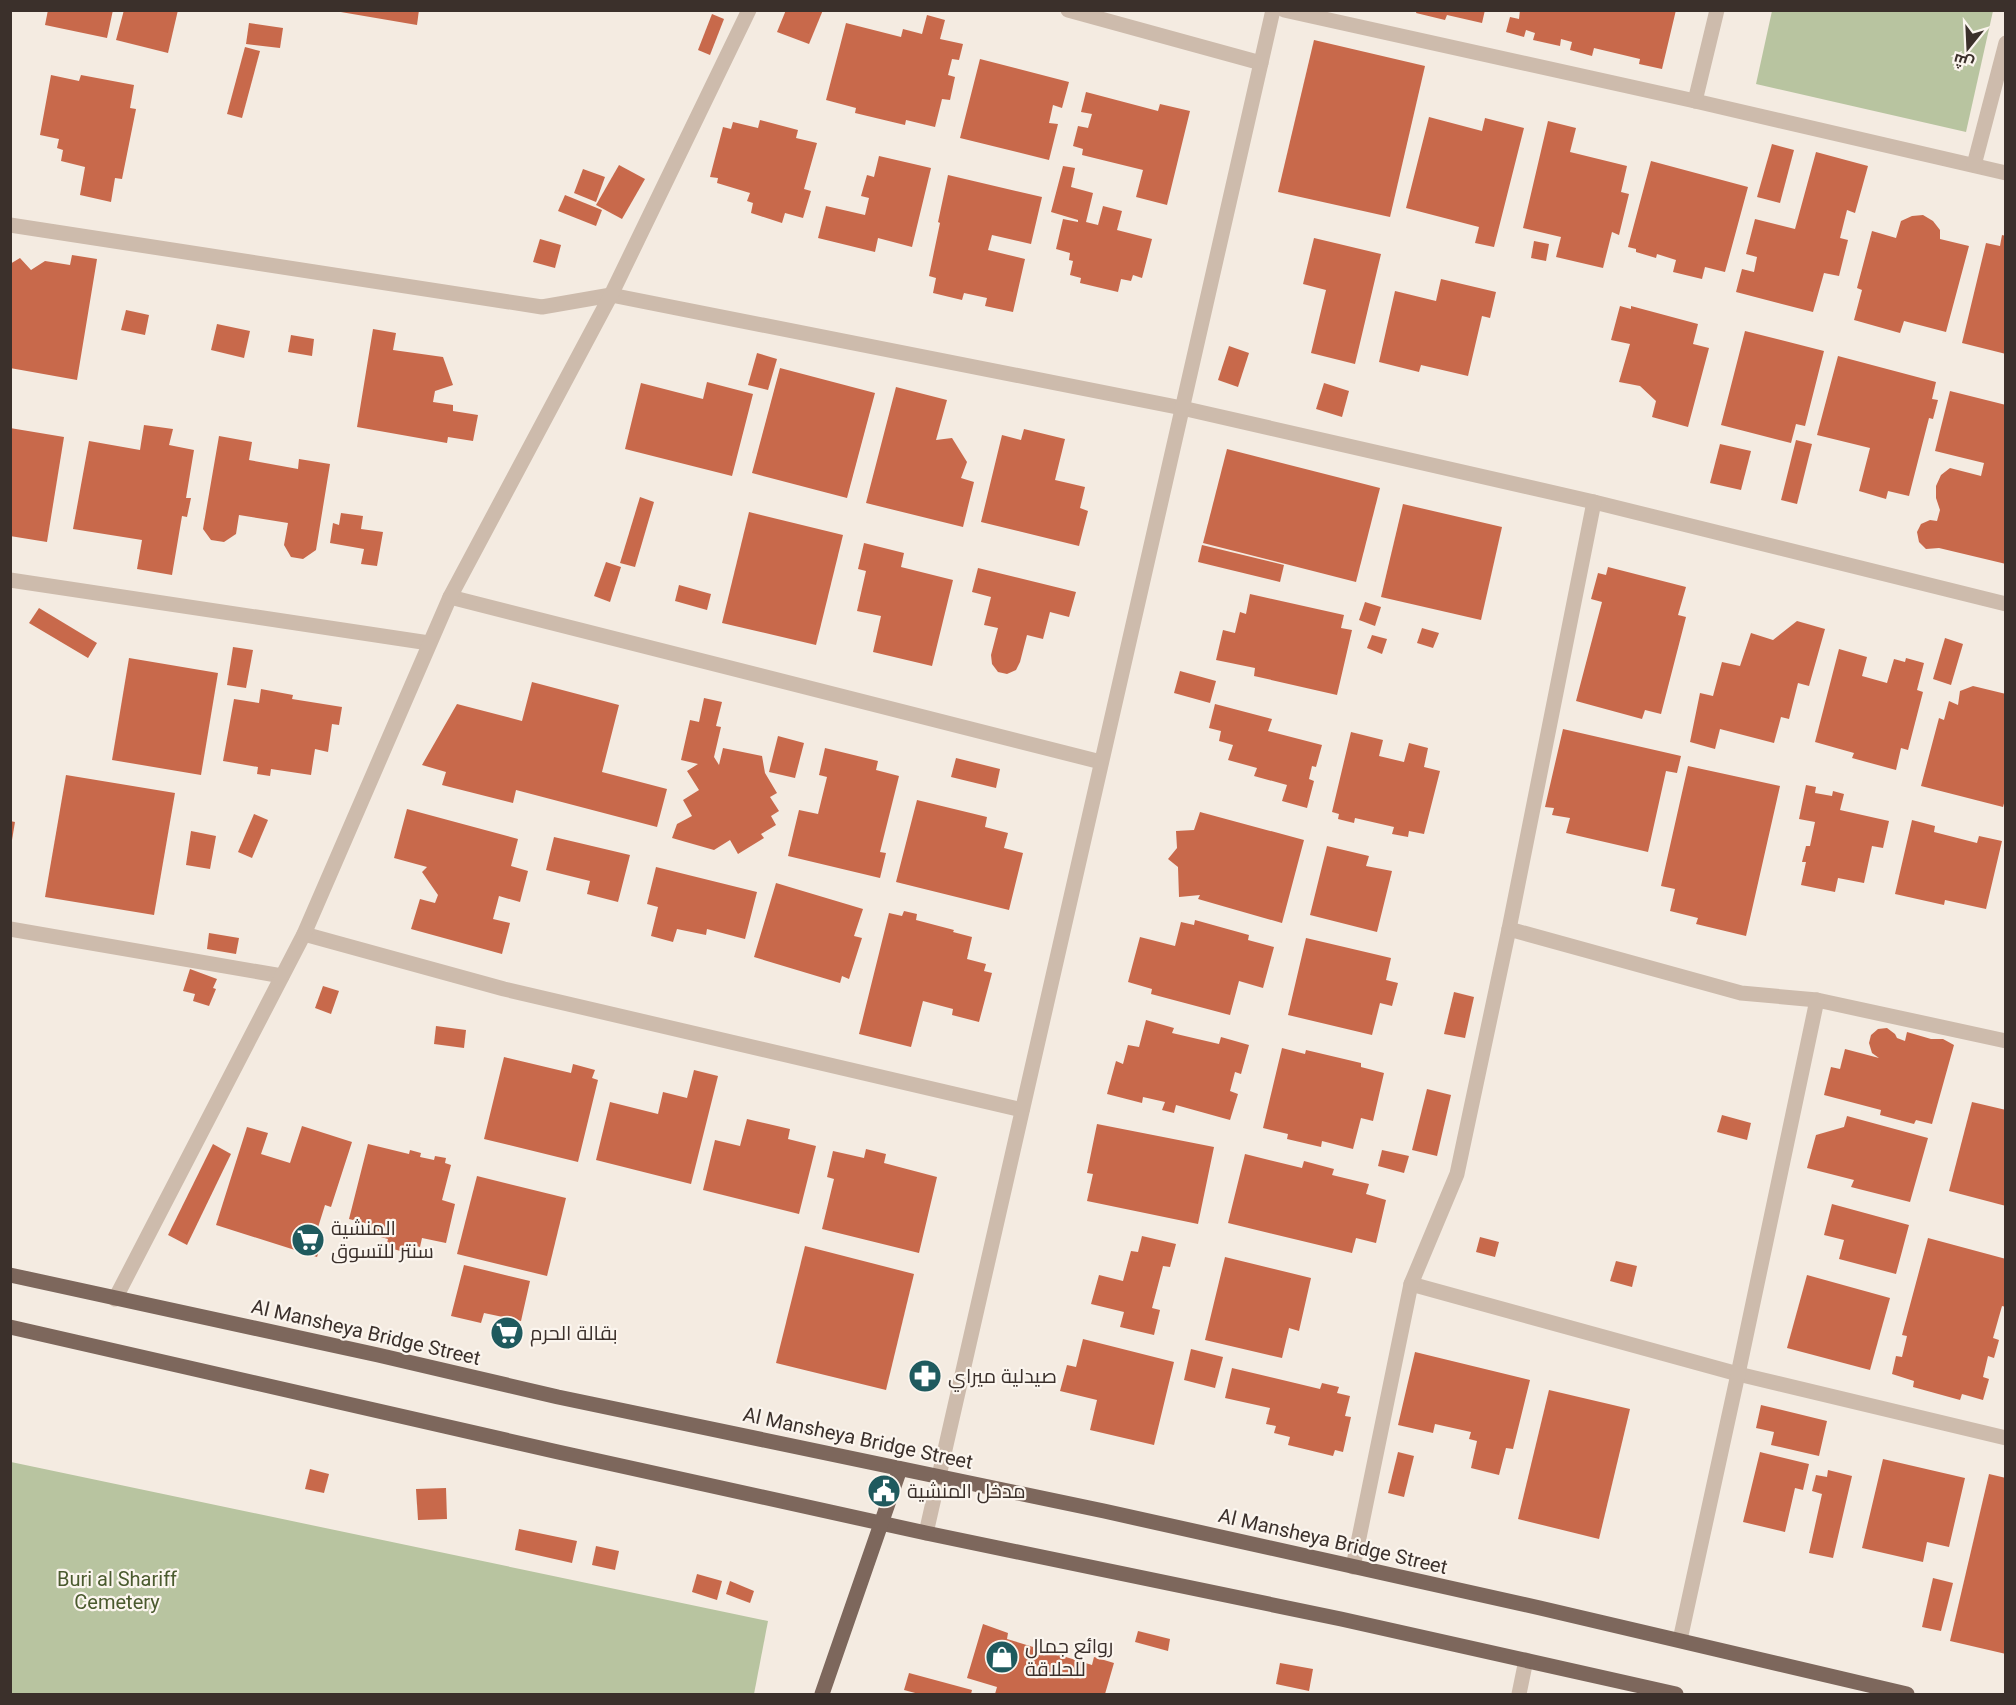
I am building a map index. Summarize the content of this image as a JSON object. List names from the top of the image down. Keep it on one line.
{"streets":{"main road":["Al Mansheya Bridge Street"]},"parks":["Buri al Shariff Cemetery"],"places":{"supermarket":["المنشية سنتر للتسوق","بقالة الحرم"],"pharmacy":["صيدلية ميراي"],"public building":["مدخل المنشية"],"shop":["روائع جمال للحلاقة"]},"north":"bottom"}
